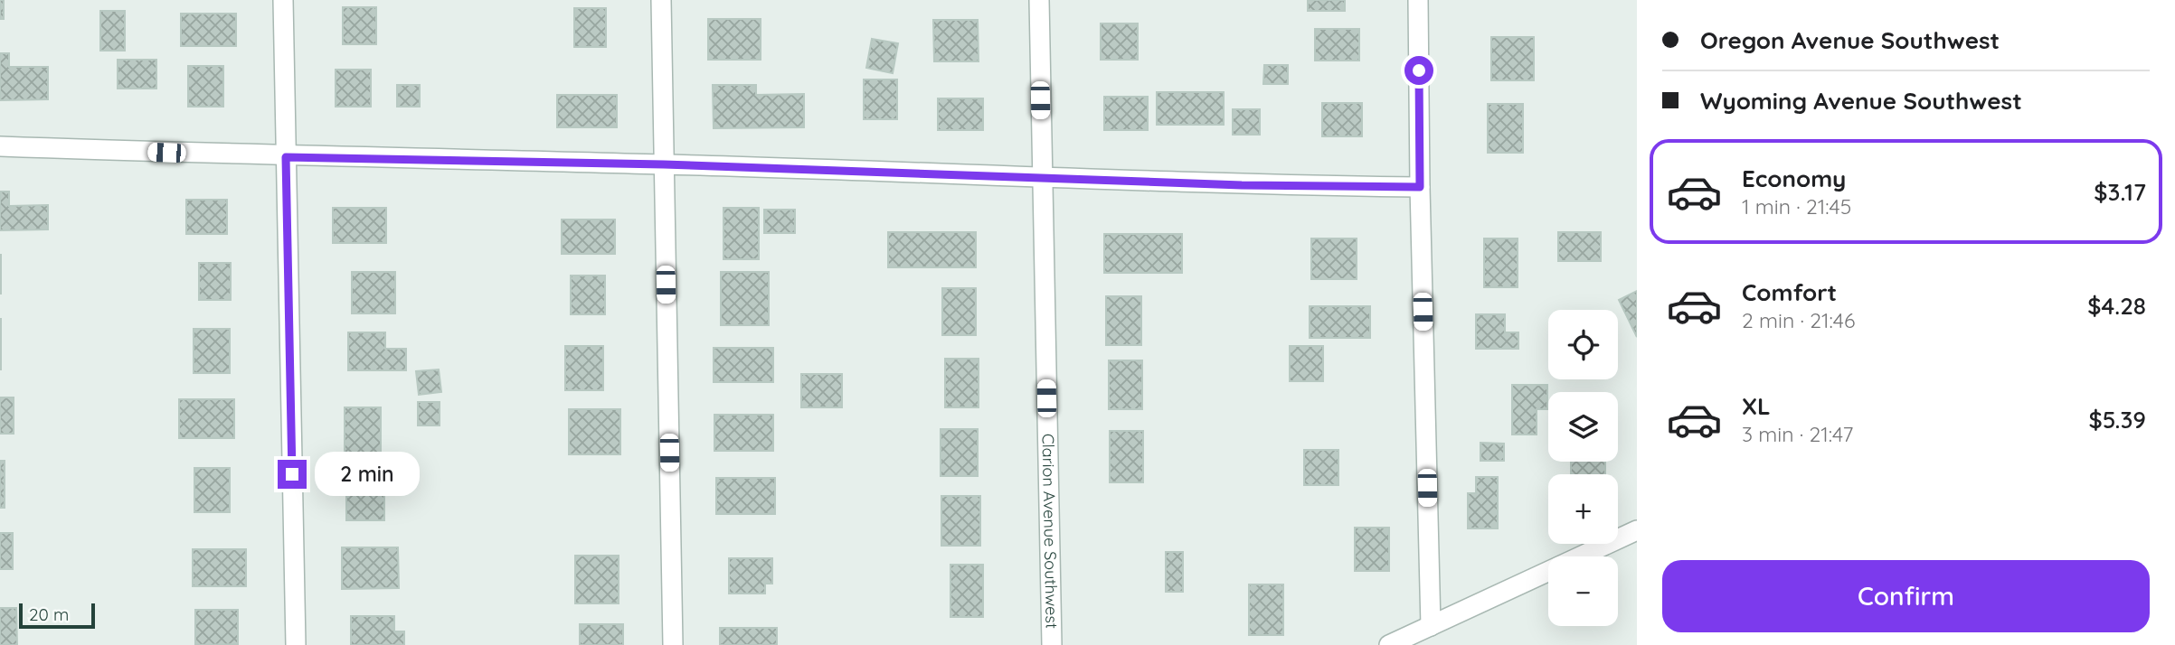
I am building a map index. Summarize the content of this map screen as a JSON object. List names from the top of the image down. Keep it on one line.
{"streets":{"street":["Clarion Avenue Southwest"]},"scale_bar":"20 m","page":{"banner":["Oregon Avenue Southwest","Wyoming Avenue Southwest"],"list":[{"name":"Economy","note":"1 min · 21:45","value":"$3.17"},{"name":"Comfort","note":"2 min · 21:46","value":"$4.28"},{"name":"XL","note":"3 min · 21:47","value":"$5.39"}],"map_buttons":["+","−"],"bubble":"2 min","buttons":"Confirm","scale":"20 m"}}
